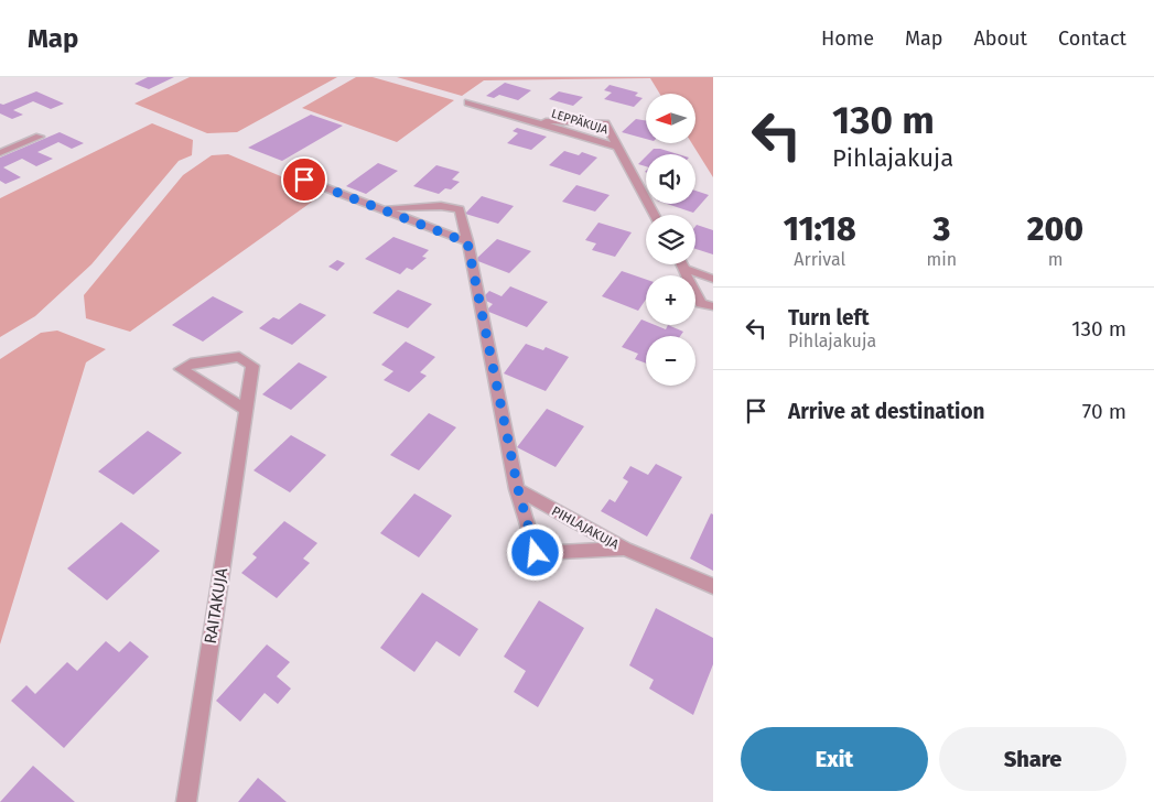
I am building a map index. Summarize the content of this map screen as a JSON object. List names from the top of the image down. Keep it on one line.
{"streets":{"street":["LEPPÄKUJA","PIHLAJAKUJA","RAITAKUJA"]},"north":"left","page":{"header":"Map","nav":["Home","Map","About","Contact"],"turn":["130 m","Pihlajakuja"],"map_buttons":["+","−"],"eta":["11:18","Arrival","3","min","200","m"],"list":[{"name":"Turn left","note":"Pihlajakuja","value":"130 m"},{"name":"Arrive at destination","value":"70 m"}],"buttons":["Exit","Share"]}}
